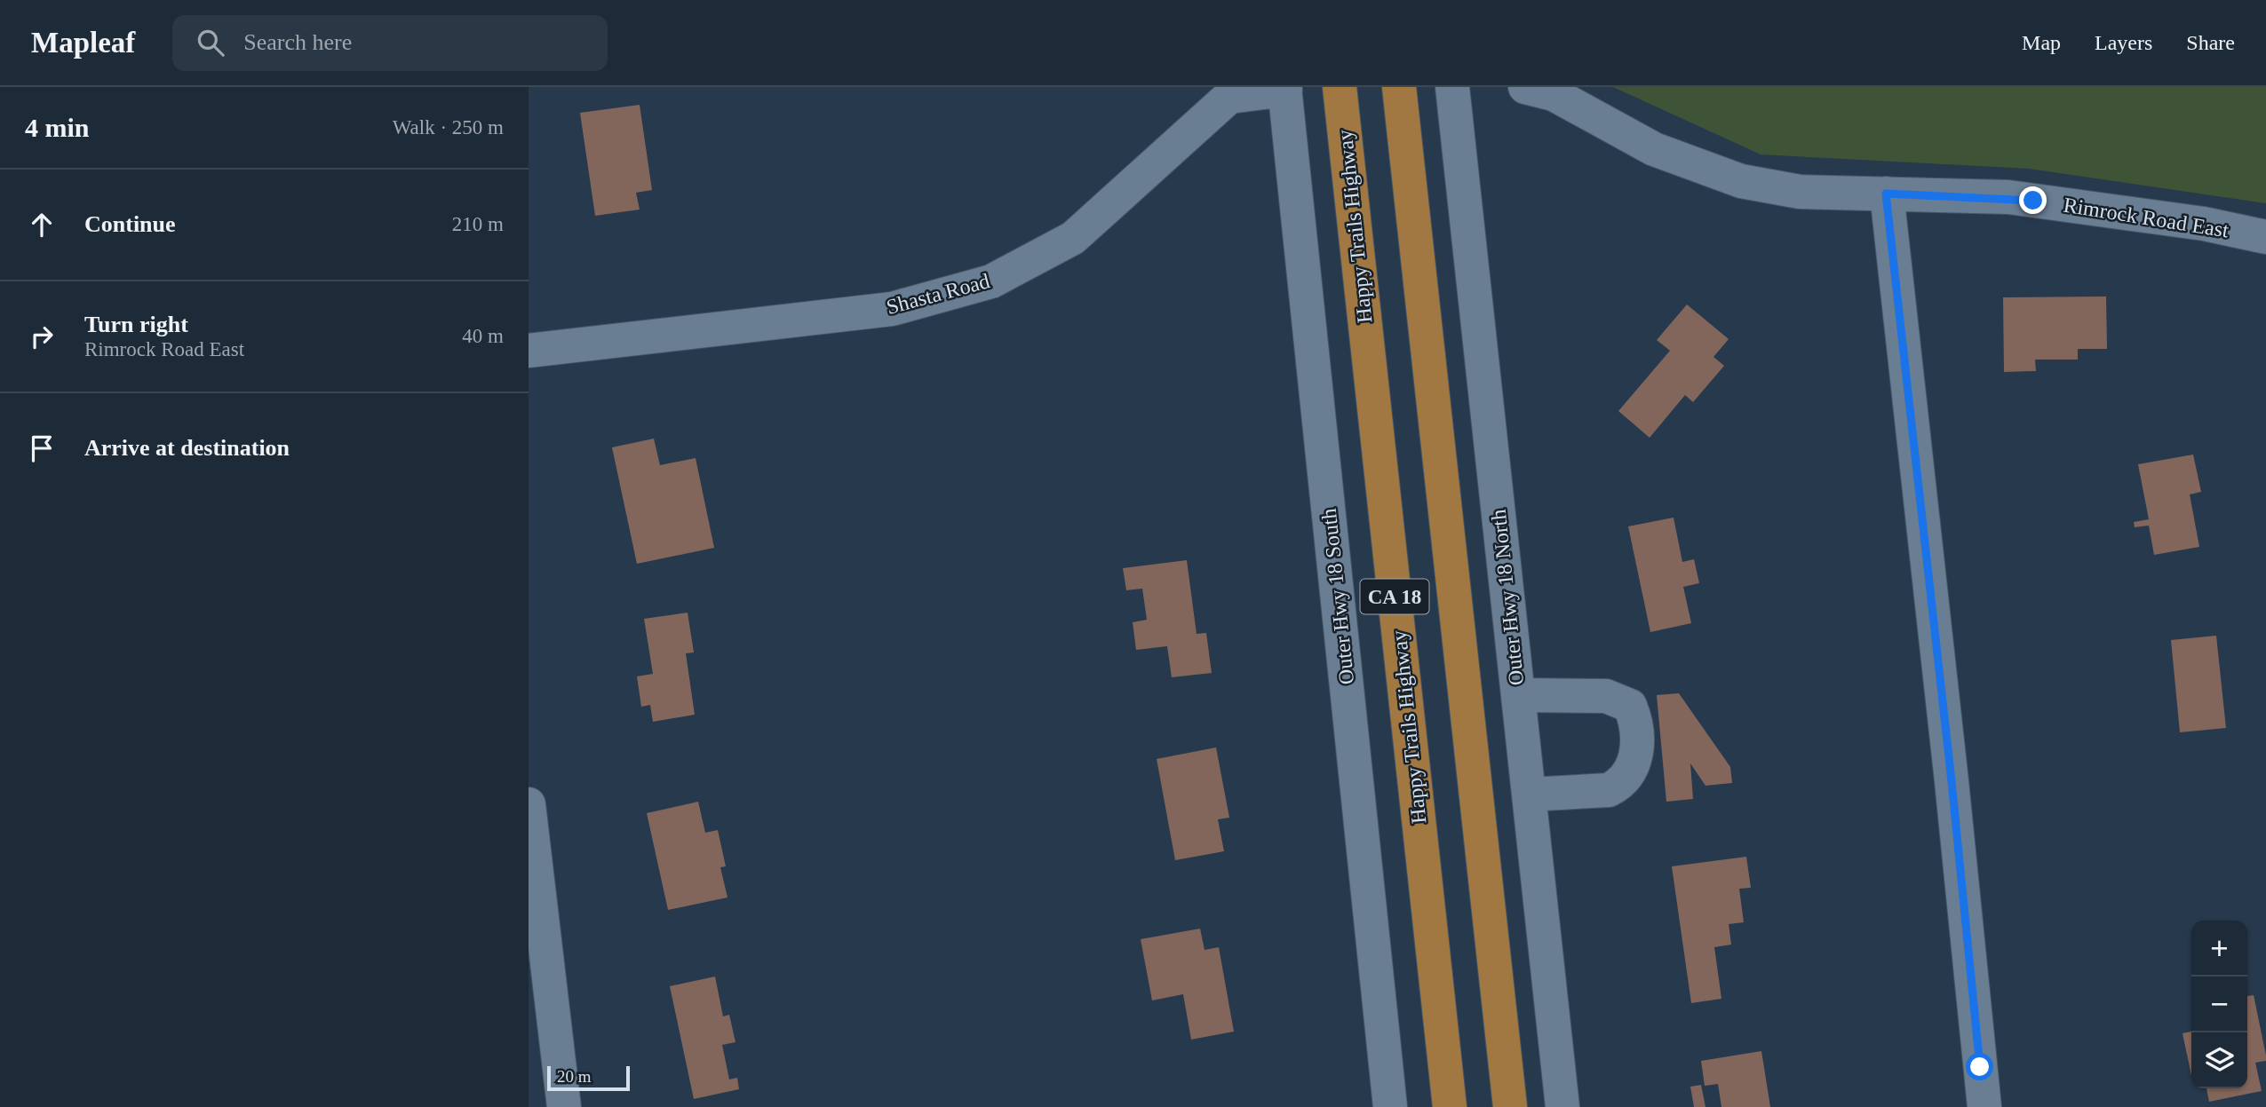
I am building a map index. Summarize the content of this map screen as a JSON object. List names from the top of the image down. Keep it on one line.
{"streets":{"main road":["Happy Trails Highway","CA 18"],"street":["Rimrock Road East","Shasta Road","Outer Hwy 18 South","Outer Hwy 18 North"]},"crossings":[["Shasta Road","Outer Hwy 18 South"]],"scale_bar":"20 m","page":{"header":"Mapleaf","search":"Search here","nav":["Map","Layers","Share"],"heading":["4 min","Walk · 250 m"],"list":[["Continue","210 m"],["Turn right","Rimrock Road East","40 m"],"Arrive at destination"],"map_buttons":["+","−"],"scale":"20 m"}}
